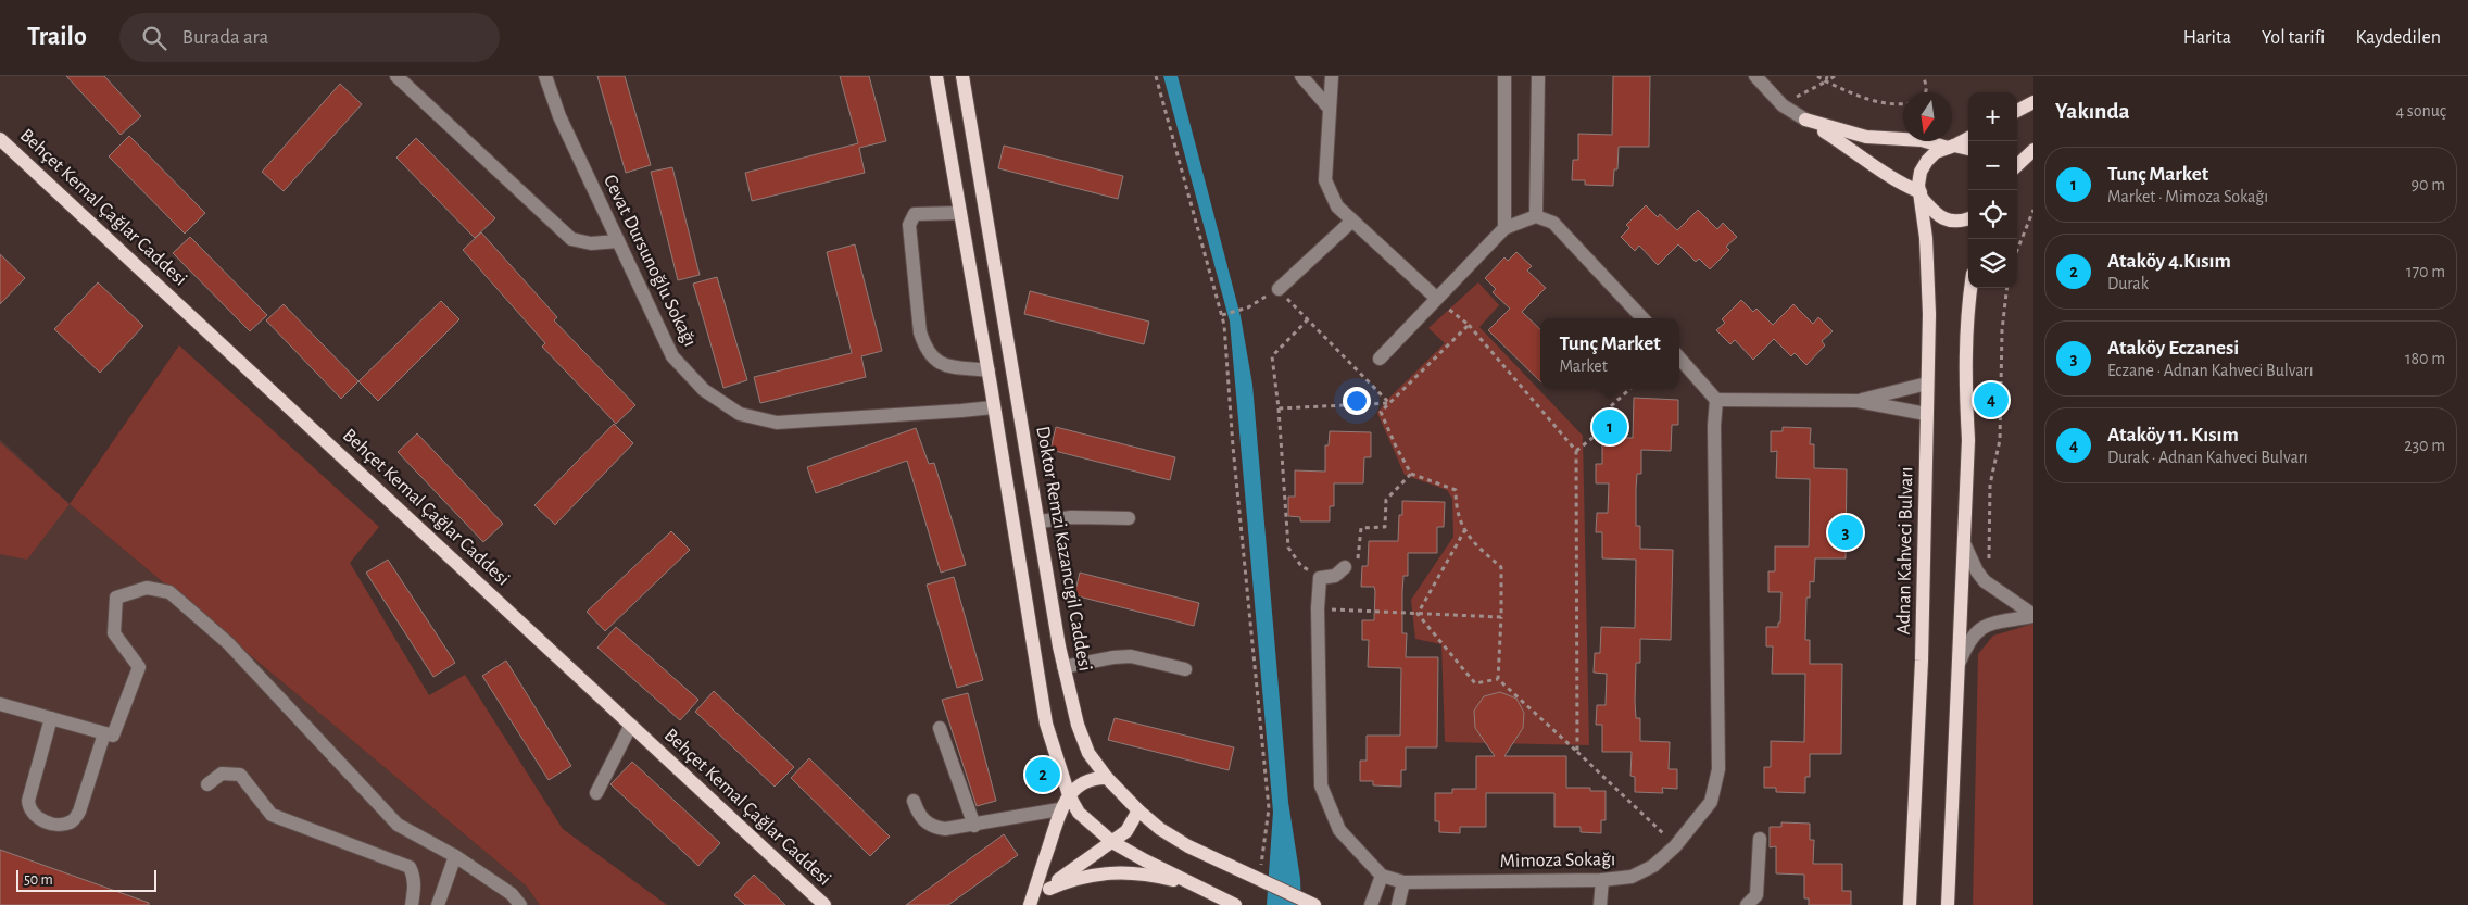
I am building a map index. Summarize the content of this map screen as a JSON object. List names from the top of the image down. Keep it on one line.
{"streets":{"main road":["Behçet Kemal Çağlar Caddesi","Doktor Remzi Kazancıgil Caddesi","Adnan Kahveci Bulvarı"],"street":["Cevat Dursunoğlu Sokağı","Mimoza Sokağı"]},"scale_bar":"50 m","north":"bottom","page":{"header":"Trailo","search":"Burada ara","nav":["Harita","Yol tarifi","Kaydedilen"],"heading":["Yakında","4 sonuç"],"map_buttons":["+","−"],"list":[{"mark":"1","name":"Tunç Market","note":"Market · Mimoza Sokağı","value":"90 m"},{"mark":"2","name":"Ataköy 4.Kısım","note":"Durak","value":"170 m"},{"mark":"3","name":"Ataköy Eczanesi","note":"Eczane · Adnan Kahveci Bulvarı","value":"180 m"},{"mark":"4","name":"Ataköy 11. Kısım","note":"Durak · Adnan Kahveci Bulvarı","value":"230 m"}],"popup":["Tunç Market","Market"],"pins":["4","1","3","2"],"scale":"50 m"}}
